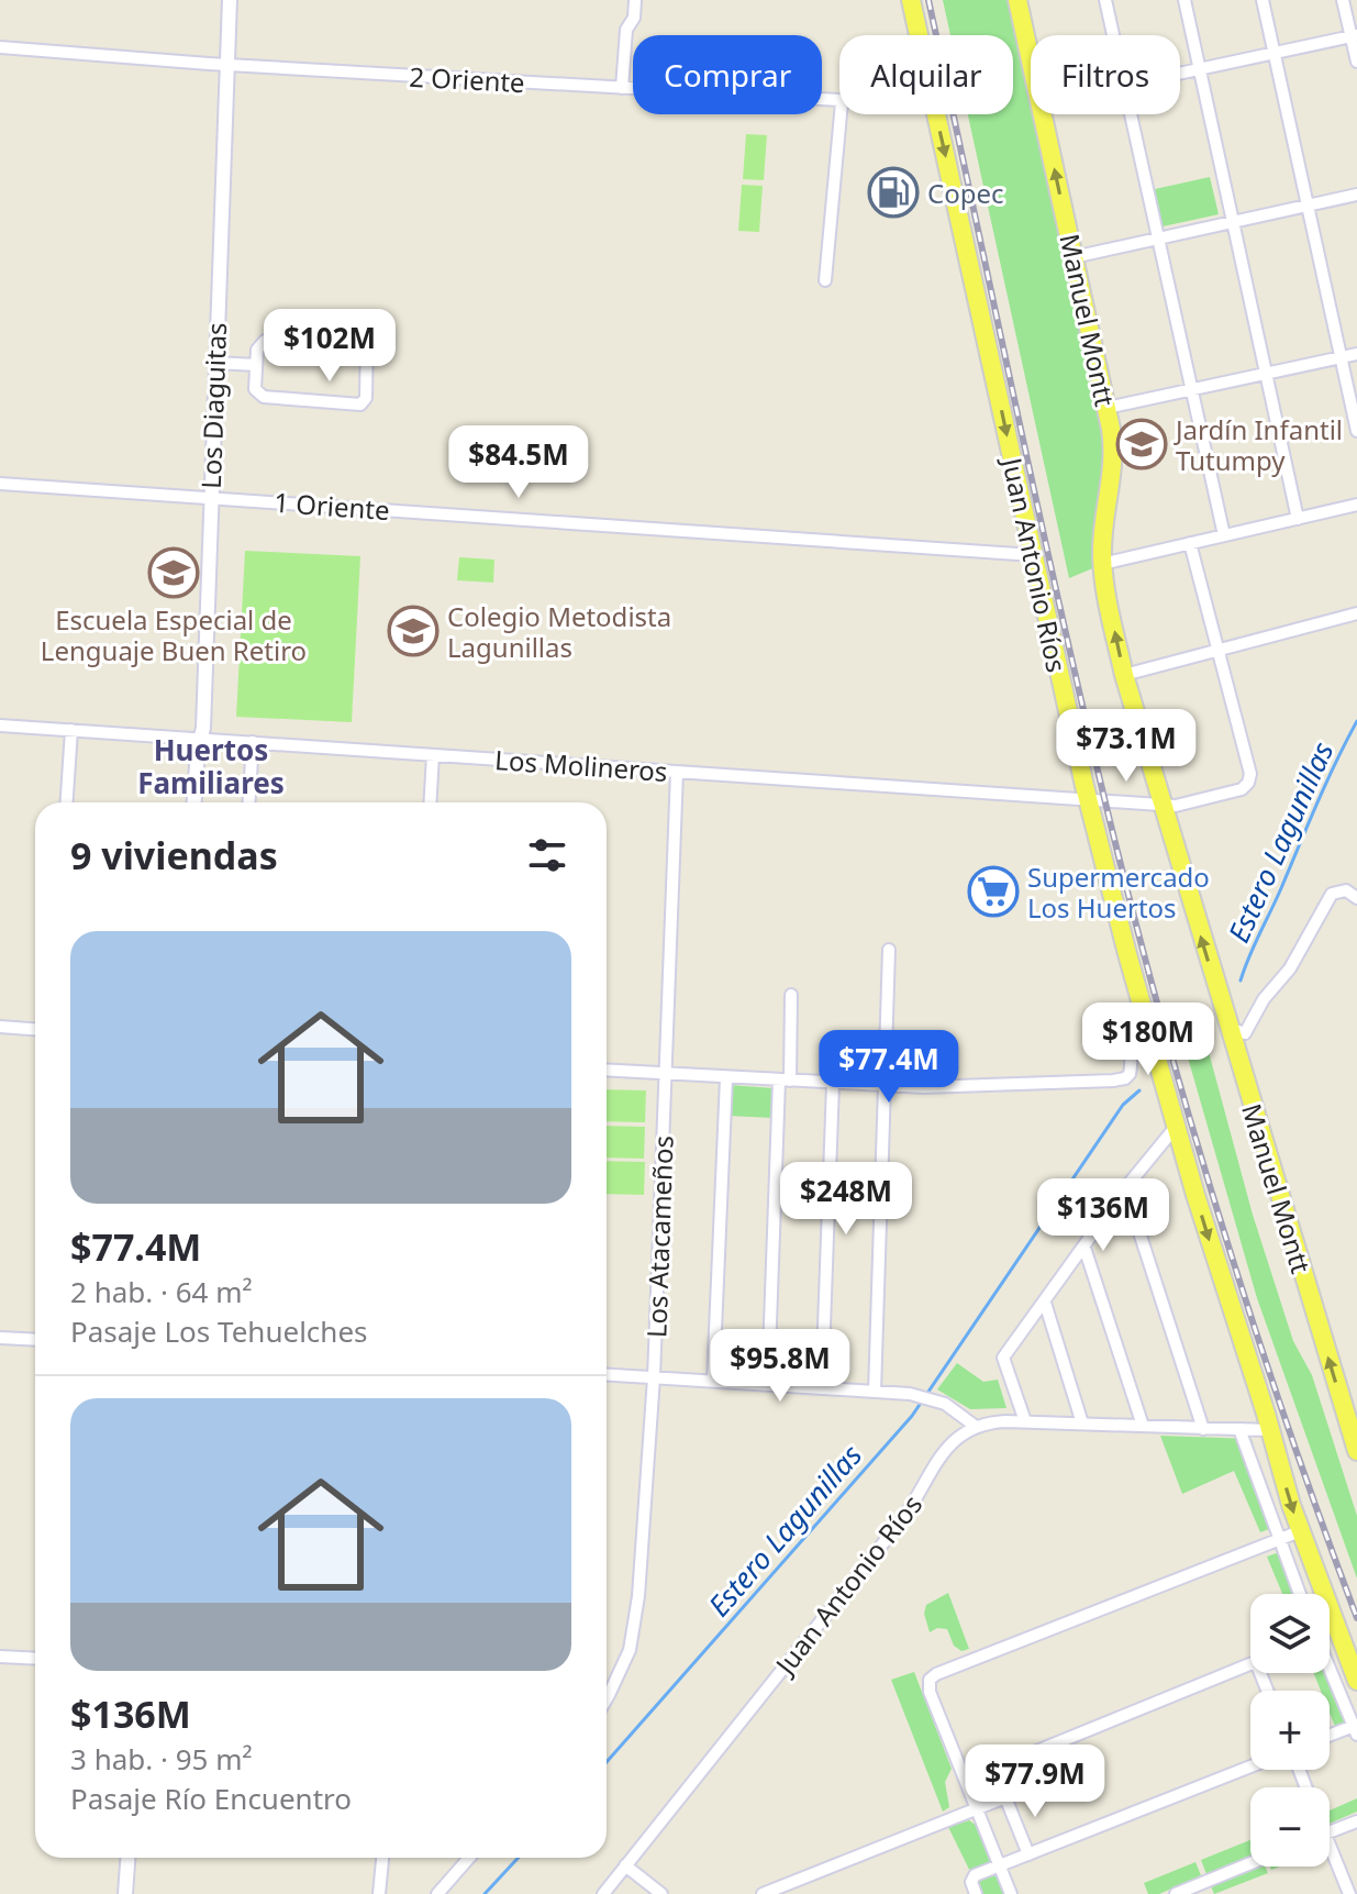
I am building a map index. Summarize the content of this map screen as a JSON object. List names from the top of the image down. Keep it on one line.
{"streets":{"main road":["Manuel Montt","Juan Antonio Ríos"],"street":["2 Oriente","Los Diaguitas","1 Oriente","Los Molineros","Los Atacameños"]},"crossings":[["2 Oriente","Los Diaguitas"],["Manuel Montt","Los Molineros"],["Los Diaguitas","1 Oriente"],["Los Diaguitas","Los Molineros"],["1 Oriente","Juan Antonio Ríos"],["Juan Antonio Ríos","Los Molineros"],["Los Molineros","Los Atacameños"]],"one_way":["Manuel Montt","Juan Antonio Ríos"],"districts":["Huertos Familiares"],"water":["Estero Lagunillas"],"places":{"fuel station":["Copec"],"school or university":["Jardín Infantil Tutumpy","Escuela Especial de Lenguaje Buen Retiro","Colegio Metodista Lagunillas"],"supermarket":["Supermercado Los Huertos"]},"page":{"chip":["Comprar","Alquilar","Filtros"],"price":["$102M","$84.5M","$73.1M","$180M","$77.4M","$248M","$136M","$95.8M","$77.9M"],"heading":"9 viviendas","list":[{"name":"$77.4M","note":"2 hab. · 64 m² · Pasaje Los Tehuelches"},{"name":"$136M","note":"3 hab. · 95 m² · Pasaje Río Encuentro"}],"map_buttons":["+","−"]}}
